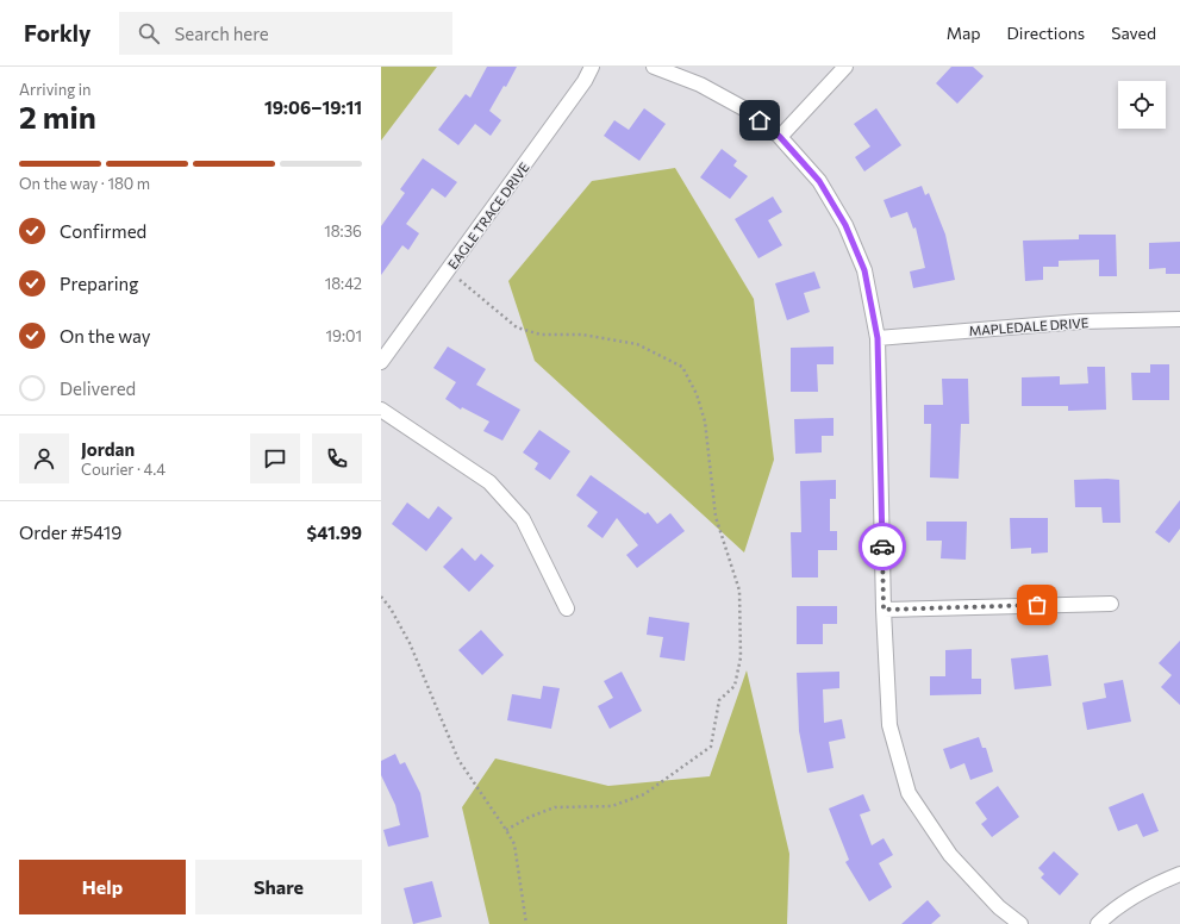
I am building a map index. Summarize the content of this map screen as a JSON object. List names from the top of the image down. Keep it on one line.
{"streets":{"street":["EAGLE TRACE DRIVE","MAPLEDALE DRIVE"]},"page":{"header":"Forkly","search":"Search here","nav":["Map","Directions","Saved"],"heading":["2 min","Arriving in","19:06–19:11"],"panel":["Jordan","Courier · 4.4","Order #5419","$41.99"],"bar":"On the way · 180 m","list":[["Confirmed","18:36"],["Preparing","18:42"],["On the way","19:01"],"Delivered"],"buttons":["Help","Share"]}}
